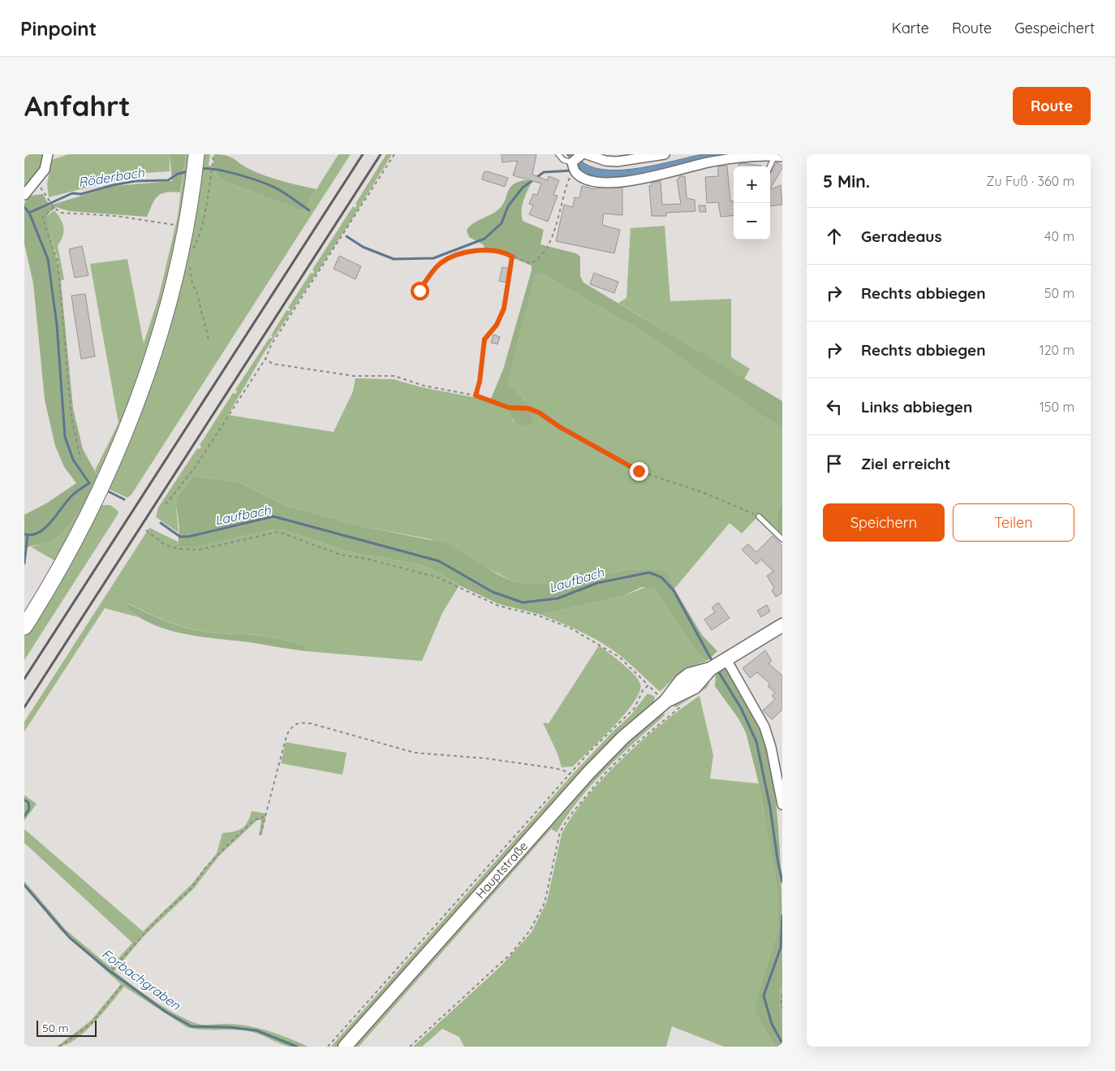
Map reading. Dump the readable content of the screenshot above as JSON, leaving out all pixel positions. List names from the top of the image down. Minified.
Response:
{"streets":{"street":["Hauptstraße"]},"water":["Röderbach","Laufbach","Forbachgraben"],"scale_bar":"50 m","page":{"header":"Pinpoint","nav":["Karte","Route","Gespeichert"],"buttons":["Route",["Speichern","Teilen"]],"title":"Anfahrt","heading":["5 Min.","Zu Fuß · 360 m"],"map_buttons":["+","−"],"list":[["Geradeaus","40 m"],["Rechts abbiegen","50 m"],["Rechts abbiegen","120 m"],["Links abbiegen","150 m"],"Ziel erreicht"],"scale":"50 m"}}
